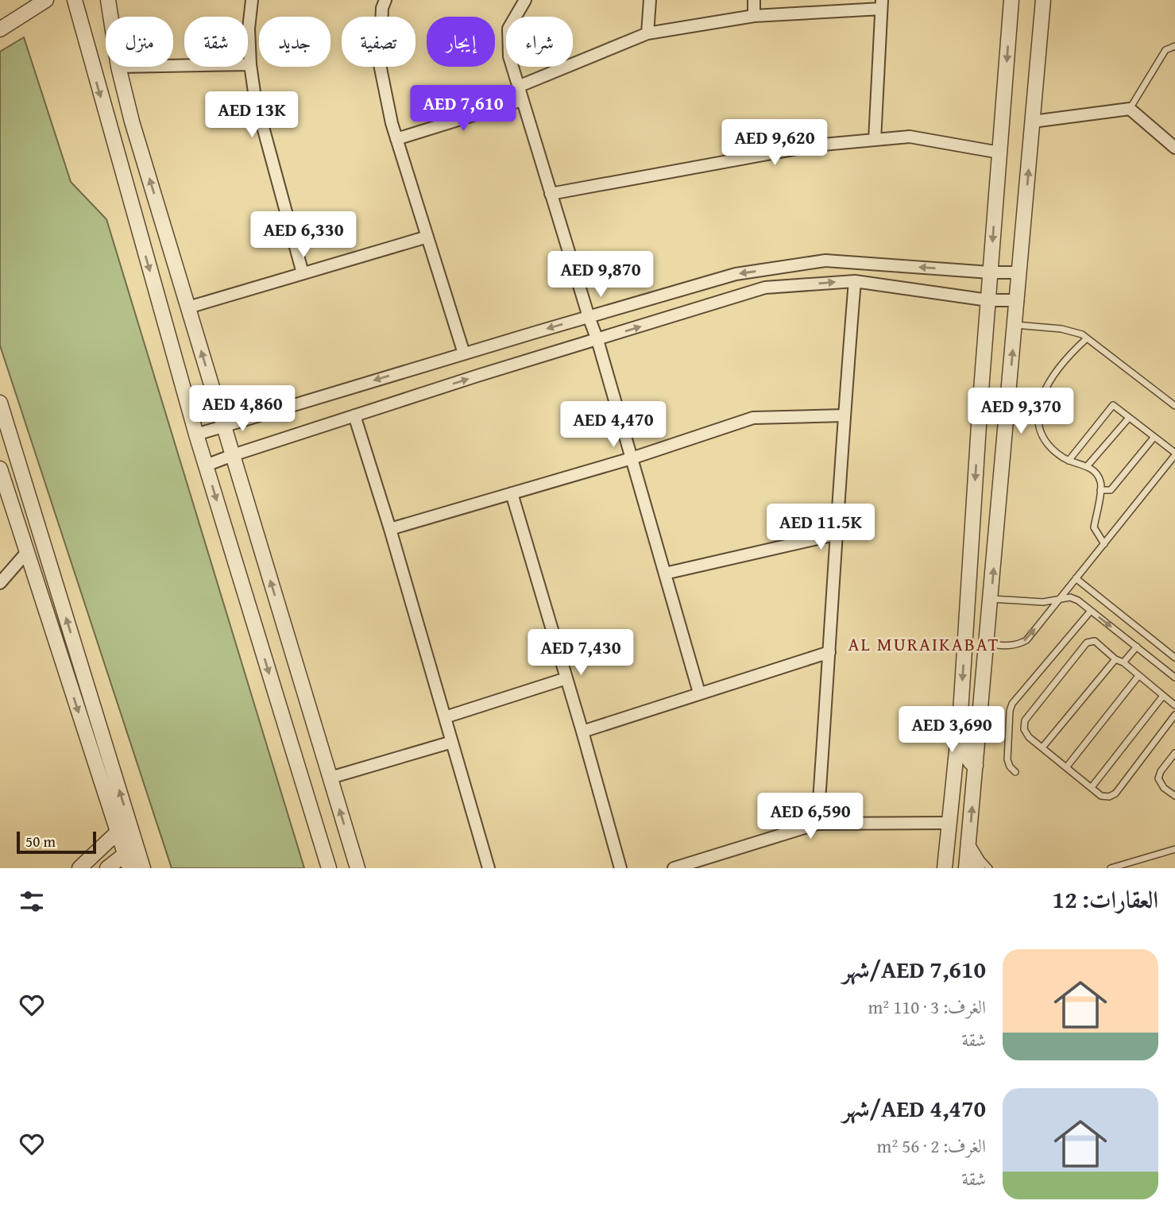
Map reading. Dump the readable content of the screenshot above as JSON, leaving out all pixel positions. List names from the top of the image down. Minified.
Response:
{"districts":["AL MURAIKABAT"],"scale_bar":"50 m","page":{"chip":["شراء","إيجار","تصفية","جديد","شقة","منزل"],"price":["AED 7,610","AED 13K","AED 9,620","AED 6,330","AED 9,870","AED 4,860","AED 9,370","AED 4,470","AED 11.5K","AED 7,430","AED 3,690","AED 6,590"],"scale":"50 m","heading":"العقارات: 12","list":[{"name":"AED 7,610/شهر","note":"الغرف: 3 · 110 m² · شقة"},{"name":"AED 4,470/شهر","note":"الغرف: 2 · 56 m² · شقة"}]}}
